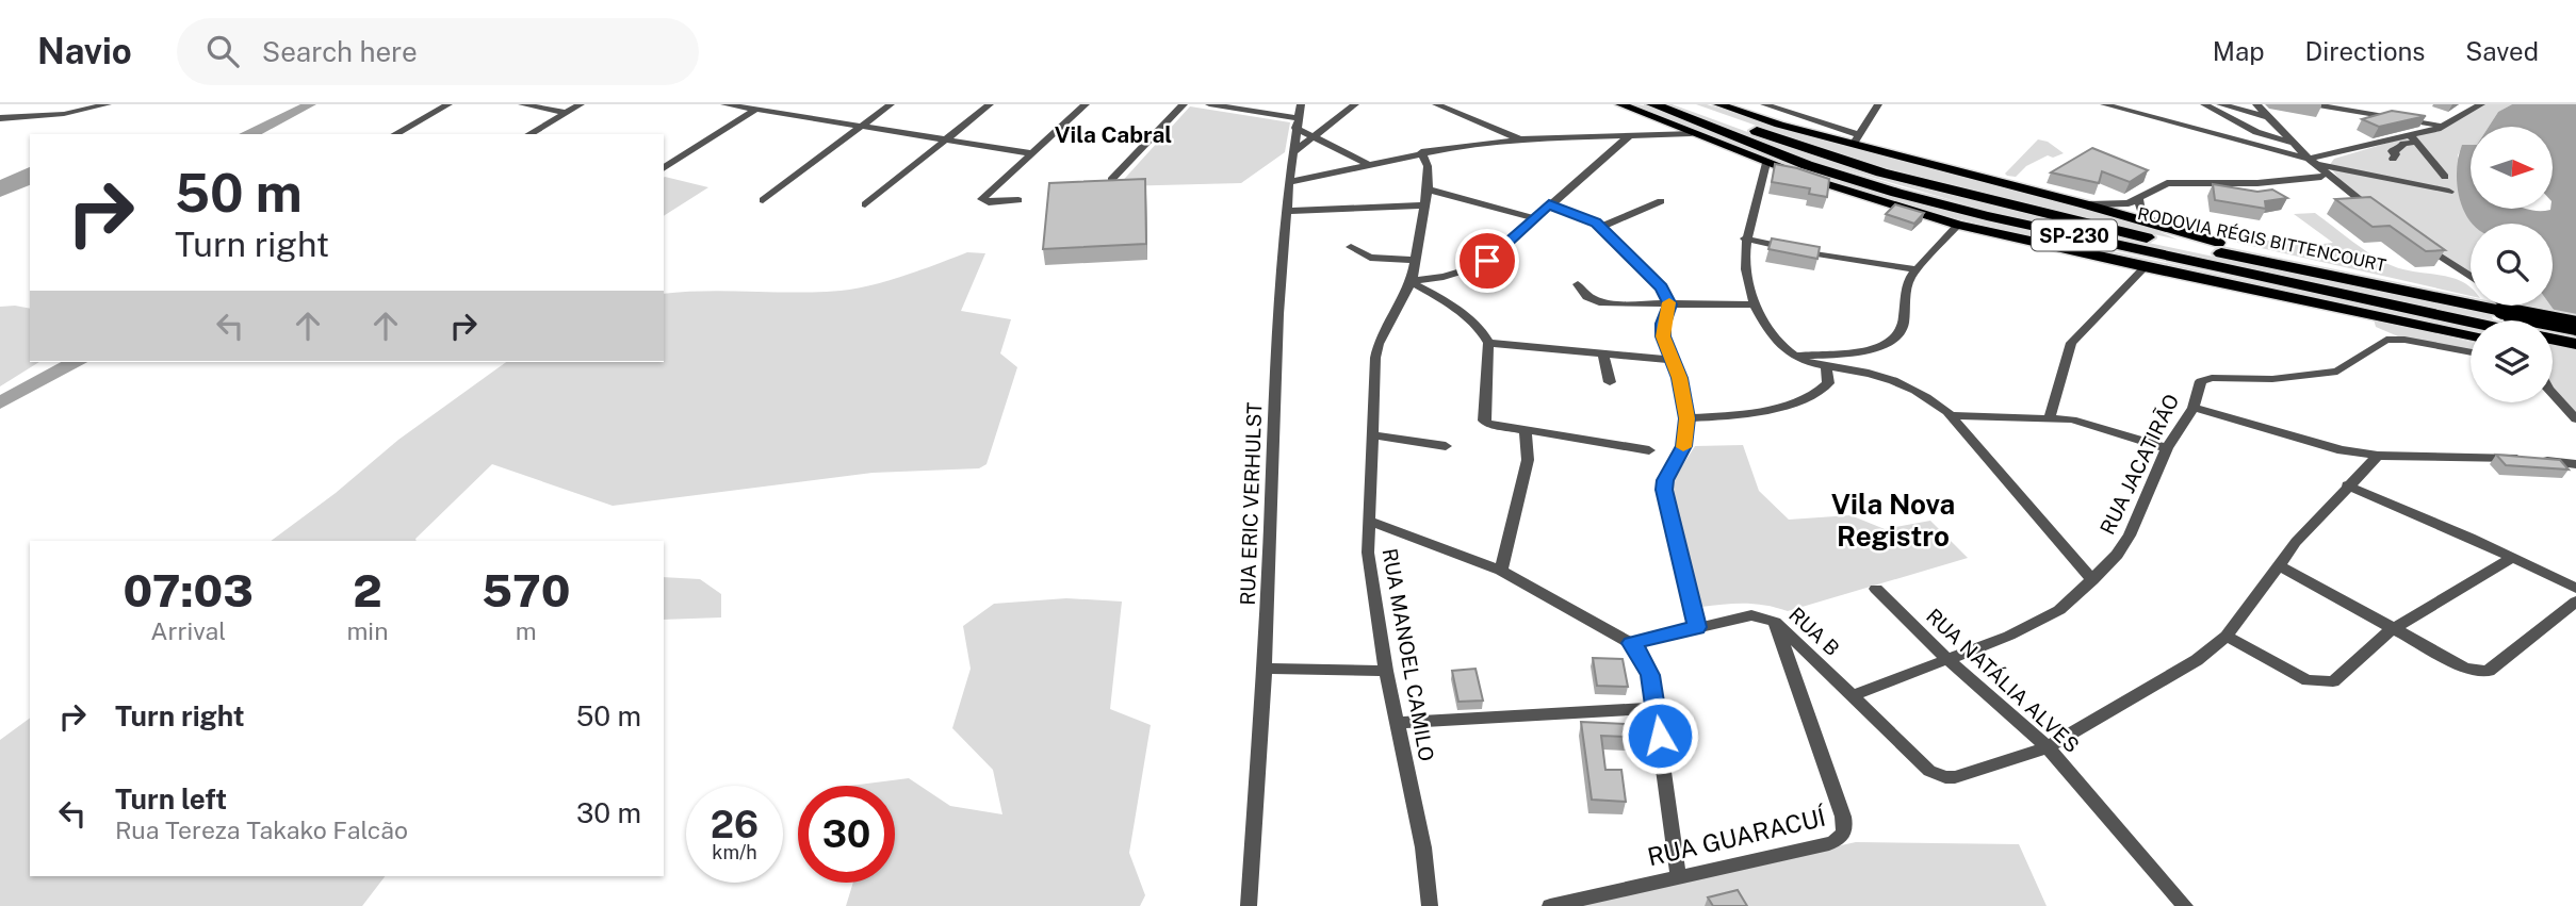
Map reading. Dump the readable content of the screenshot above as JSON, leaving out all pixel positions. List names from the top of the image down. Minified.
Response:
{"streets":{"highway":["SP-230","RODOVIA RÉGIS BITTENCOURT"],"street":["RUA JACATIRÃO","RUA ERIC VERHULST","RUA B","RUA MANOEL CAMILO","RUA NATÁLIA ALVES","RUA GUARACUÍ"]},"crossings":[["RUA JACATIRÃO","RUA B"],["RUA JACATIRÃO","RUA NATÁLIA ALVES"],["RUA B","RUA NATÁLIA ALVES"],["RUA B","RUA GUARACUÍ"]],"districts":["Vila Cabral","Vila Nova Registro"],"north":"right","page":{"header":"Navio","search":"Search here","nav":["Map","Directions","Saved"],"turn":["50 m","Turn right"],"eta":["07:03","Arrival","2","min","570","m"],"list":[{"name":"Turn right","value":"50 m"},{"name":"Turn left","note":"Rua Tereza Takako Falcão","value":"30 m"}],"speed":"26 km/h","limit":"30"}}
